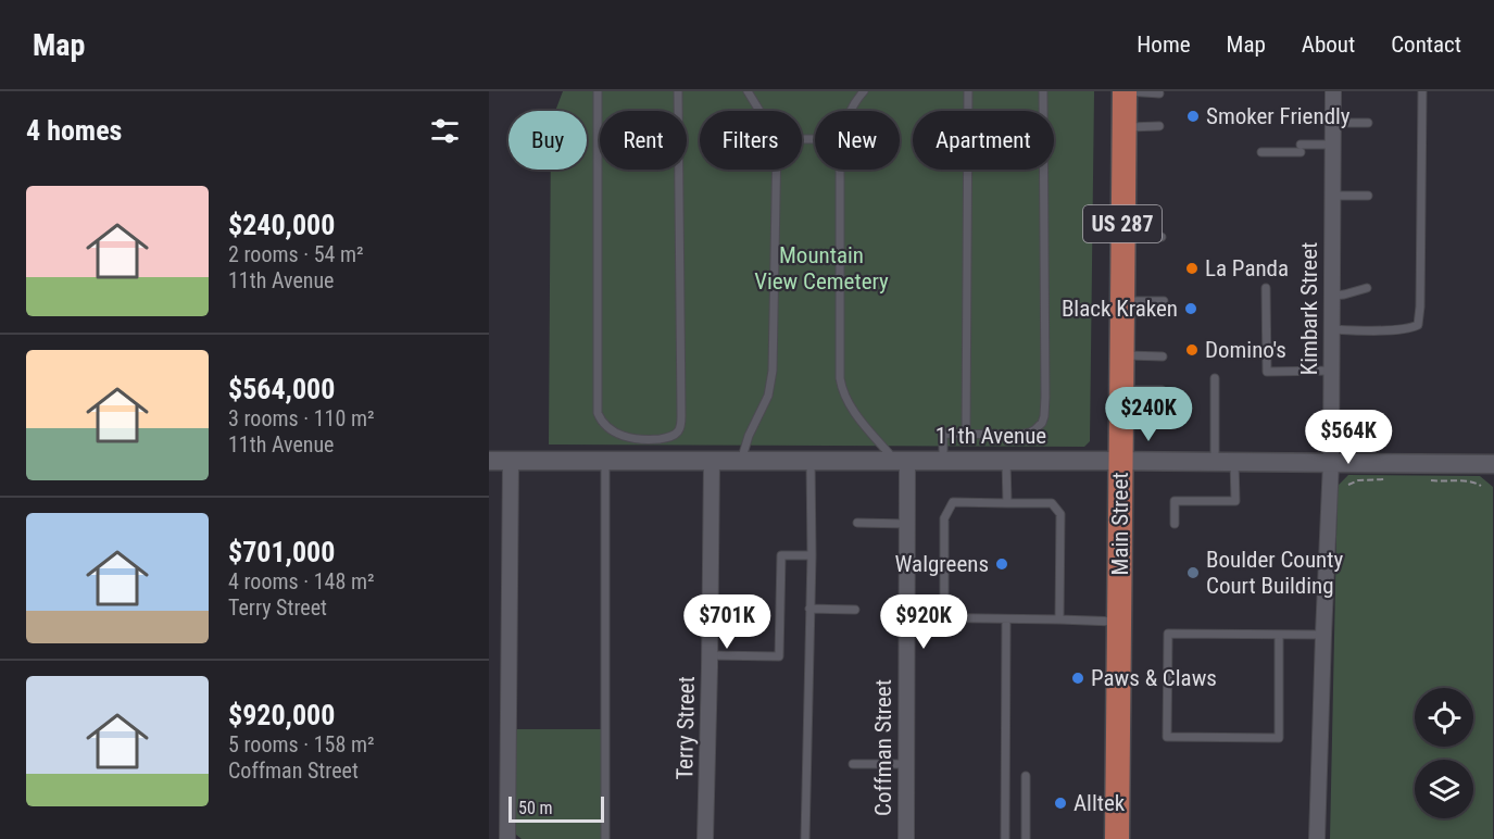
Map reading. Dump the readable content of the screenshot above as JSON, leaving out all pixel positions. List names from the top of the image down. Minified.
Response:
{"streets":{"highway":["US 287","Main Street"],"street":["Kimbark Street","11th Avenue","Terry Street","Coffman Street"]},"crossings":[["Kimbark Street","11th Avenue"],["11th Avenue","Main Street"],["11th Avenue","Terry Street"],["11th Avenue","Coffman Street"]],"parks":["Mountain View Cemetery"],"places":["Smoker Friendly","La Panda","Black Kraken","Domino's","Walgreens","Boulder County Court Building","Paws & Claws","Alltek"],"scale_bar":"50 m","page":{"header":"Map","nav":["Home","Map","About","Contact"],"heading":"4 homes","chip":["Buy","Rent","Filters","New","Apartment"],"list":[{"name":"$240,000","note":"2 rooms · 54 m² · 11th Avenue"},{"name":"$564,000","note":"3 rooms · 110 m² · 11th Avenue"},{"name":"$701,000","note":"4 rooms · 148 m² · Terry Street"},{"name":"$920,000","note":"5 rooms · 158 m² · Coffman Street"}],"price":["$240K","$564K","$701K","$920K"],"scale":"50 m"}}
